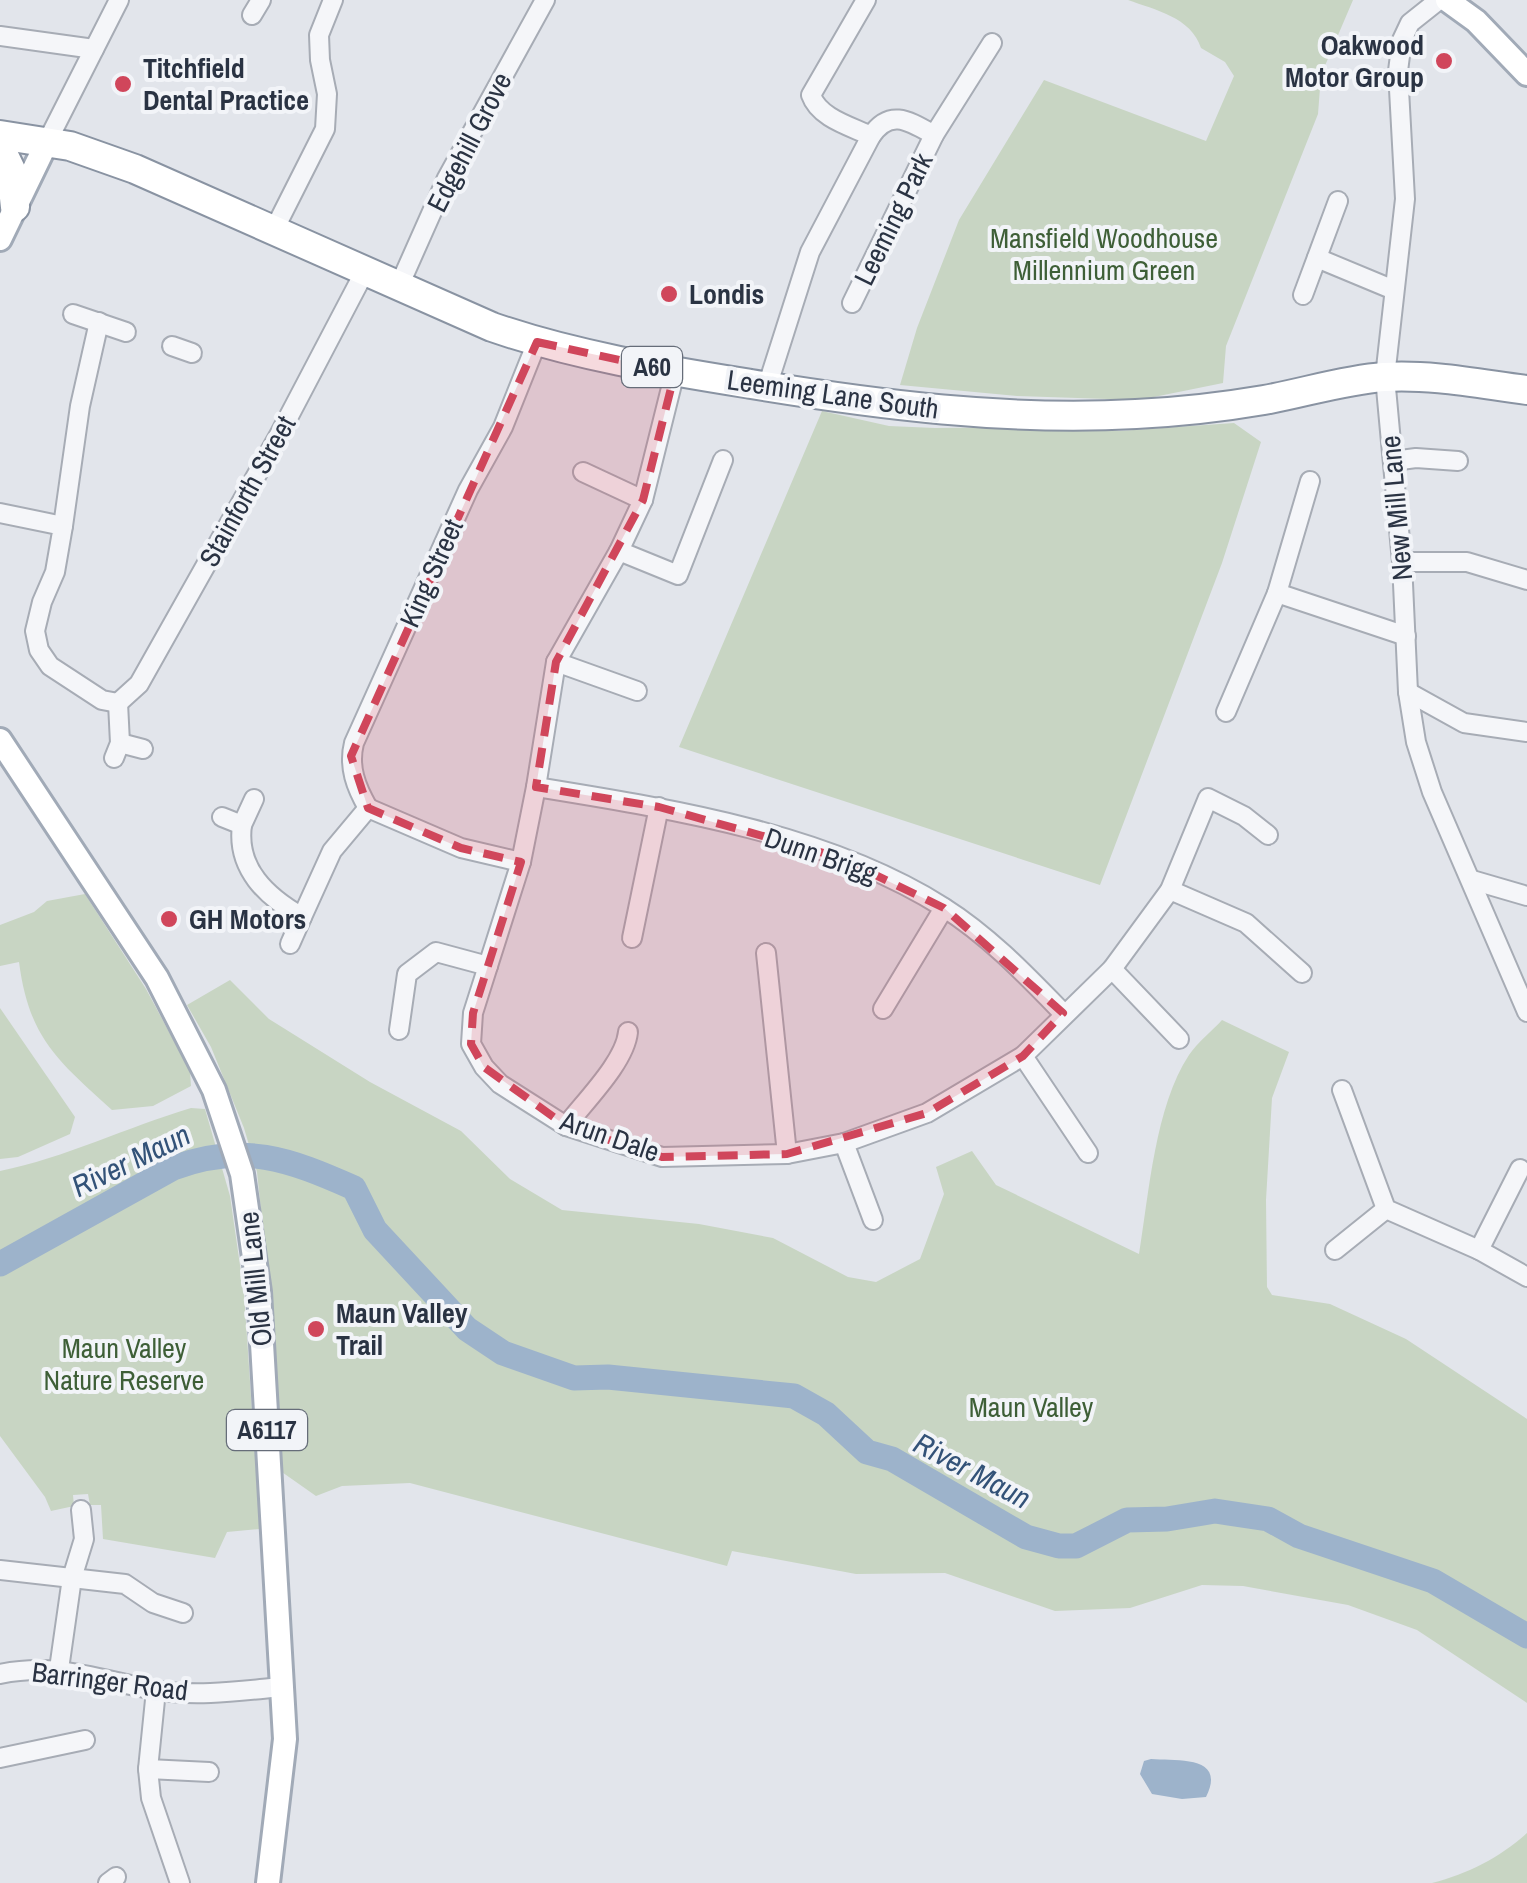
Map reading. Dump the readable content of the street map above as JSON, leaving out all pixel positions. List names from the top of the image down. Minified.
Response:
{"streets":{"highway":["A60","Leeming Lane South"],"main road":["Old Mill Lane","A6117"],"street":["Edgehill Grove","Leeming Park","Stainforth Street","New Mill Lane","King Street","Dunn Brigg","Arun Dale","Barringer Road"]},"crossings":[["Edgehill Grove","Leeming Lane South"],["Leeming Lane South","Stainforth Street"],["Leeming Lane South","New Mill Lane"],["Leeming Lane South","King Street"],["Leeming Lane South","Arun Dale"],["Dunn Brigg","Arun Dale"],["Old Mill Lane","Barringer Road"]],"water":["River Maun"],"parks":["Mansfield Woodhouse Millennium Green","Maun Valley Nature Reserve","Maun Valley"],"places":["Oakwood Motor Group","Titchfield Dental Practice","Londis","GH Motors","Maun Valley Trail"]}
